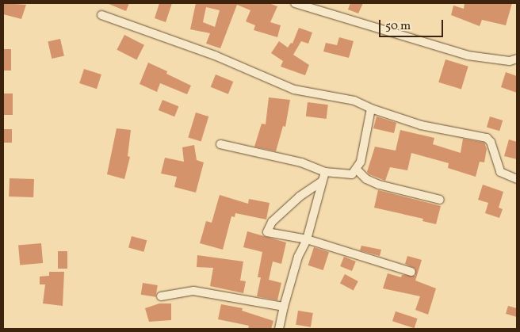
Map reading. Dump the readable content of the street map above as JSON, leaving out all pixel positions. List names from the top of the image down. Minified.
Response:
{"scale_bar":"50 m"}
